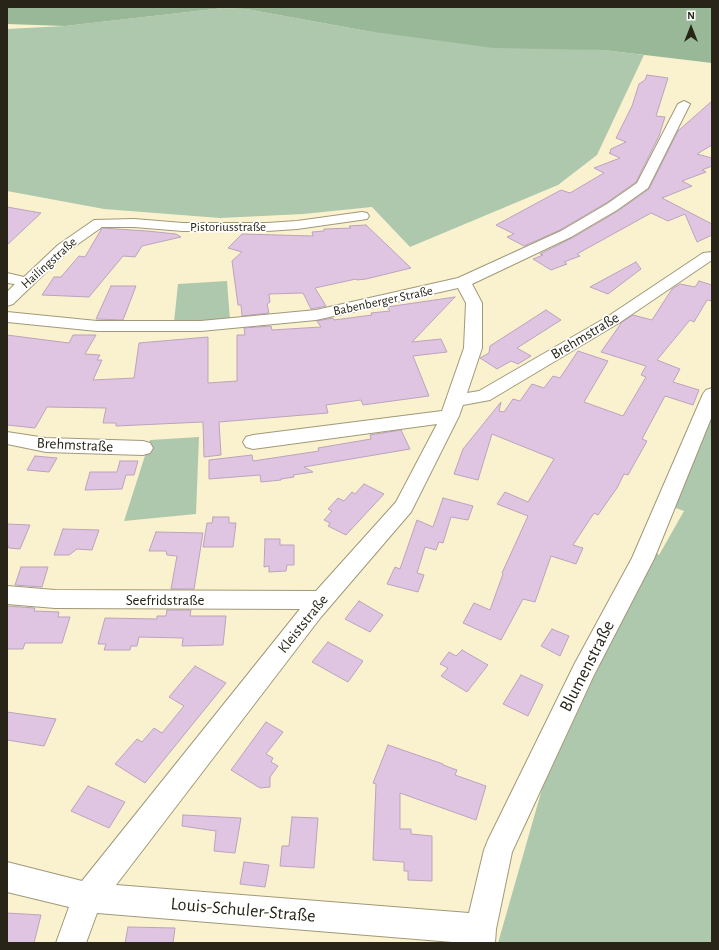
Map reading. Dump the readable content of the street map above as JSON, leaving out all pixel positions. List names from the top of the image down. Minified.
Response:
{"streets":{"street":["Pistoriusstraße","Hailingstraße","Babenberger Straße","Brehmstraße","Seefridstraße","Kleiststraße","Blumenstraße","Louis-Schuler-Straße"]},"crossings":[["Pistoriusstraße","Hailingstraße"],["Babenberger Straße","Kleiststraße"],["Brehmstraße","Kleiststraße"],["Seefridstraße","Kleiststraße"],["Kleiststraße","Louis-Schuler-Straße"],["Blumenstraße","Louis-Schuler-Straße"]],"north":"top"}
